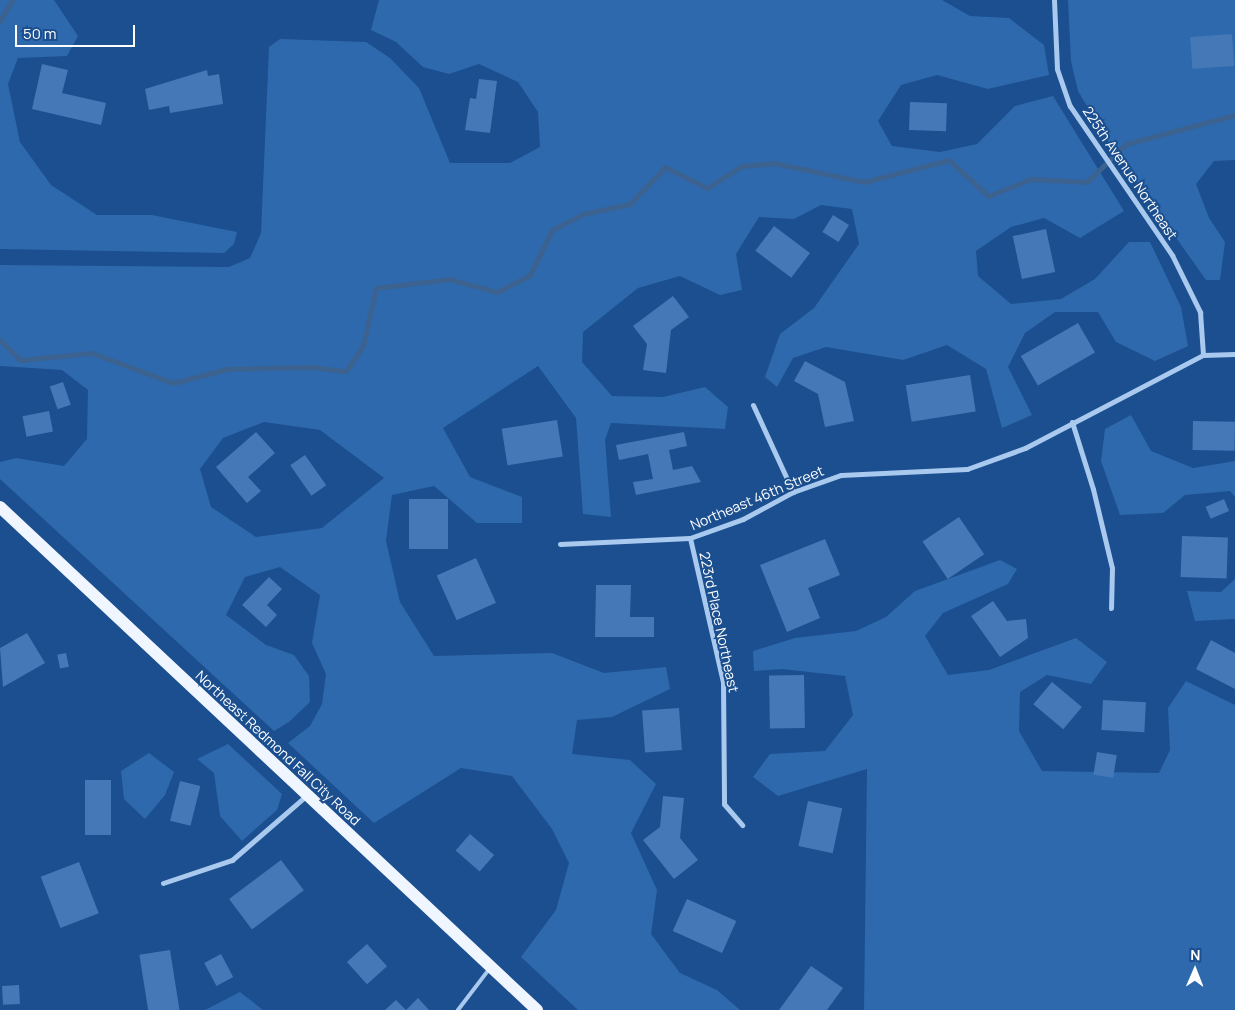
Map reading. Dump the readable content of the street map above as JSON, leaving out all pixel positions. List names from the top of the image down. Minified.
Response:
{"streets":{"main road":["Northeast Redmond Fall City Road"],"street":["225th Avenue Northeast","Northeast 46th Street","223rd Place Northeast"]},"crossings":[["225th Avenue Northeast","Northeast 46th Street"],["Northeast 46th Street","223rd Place Northeast"]],"scale_bar":"50 m","north":"top"}
